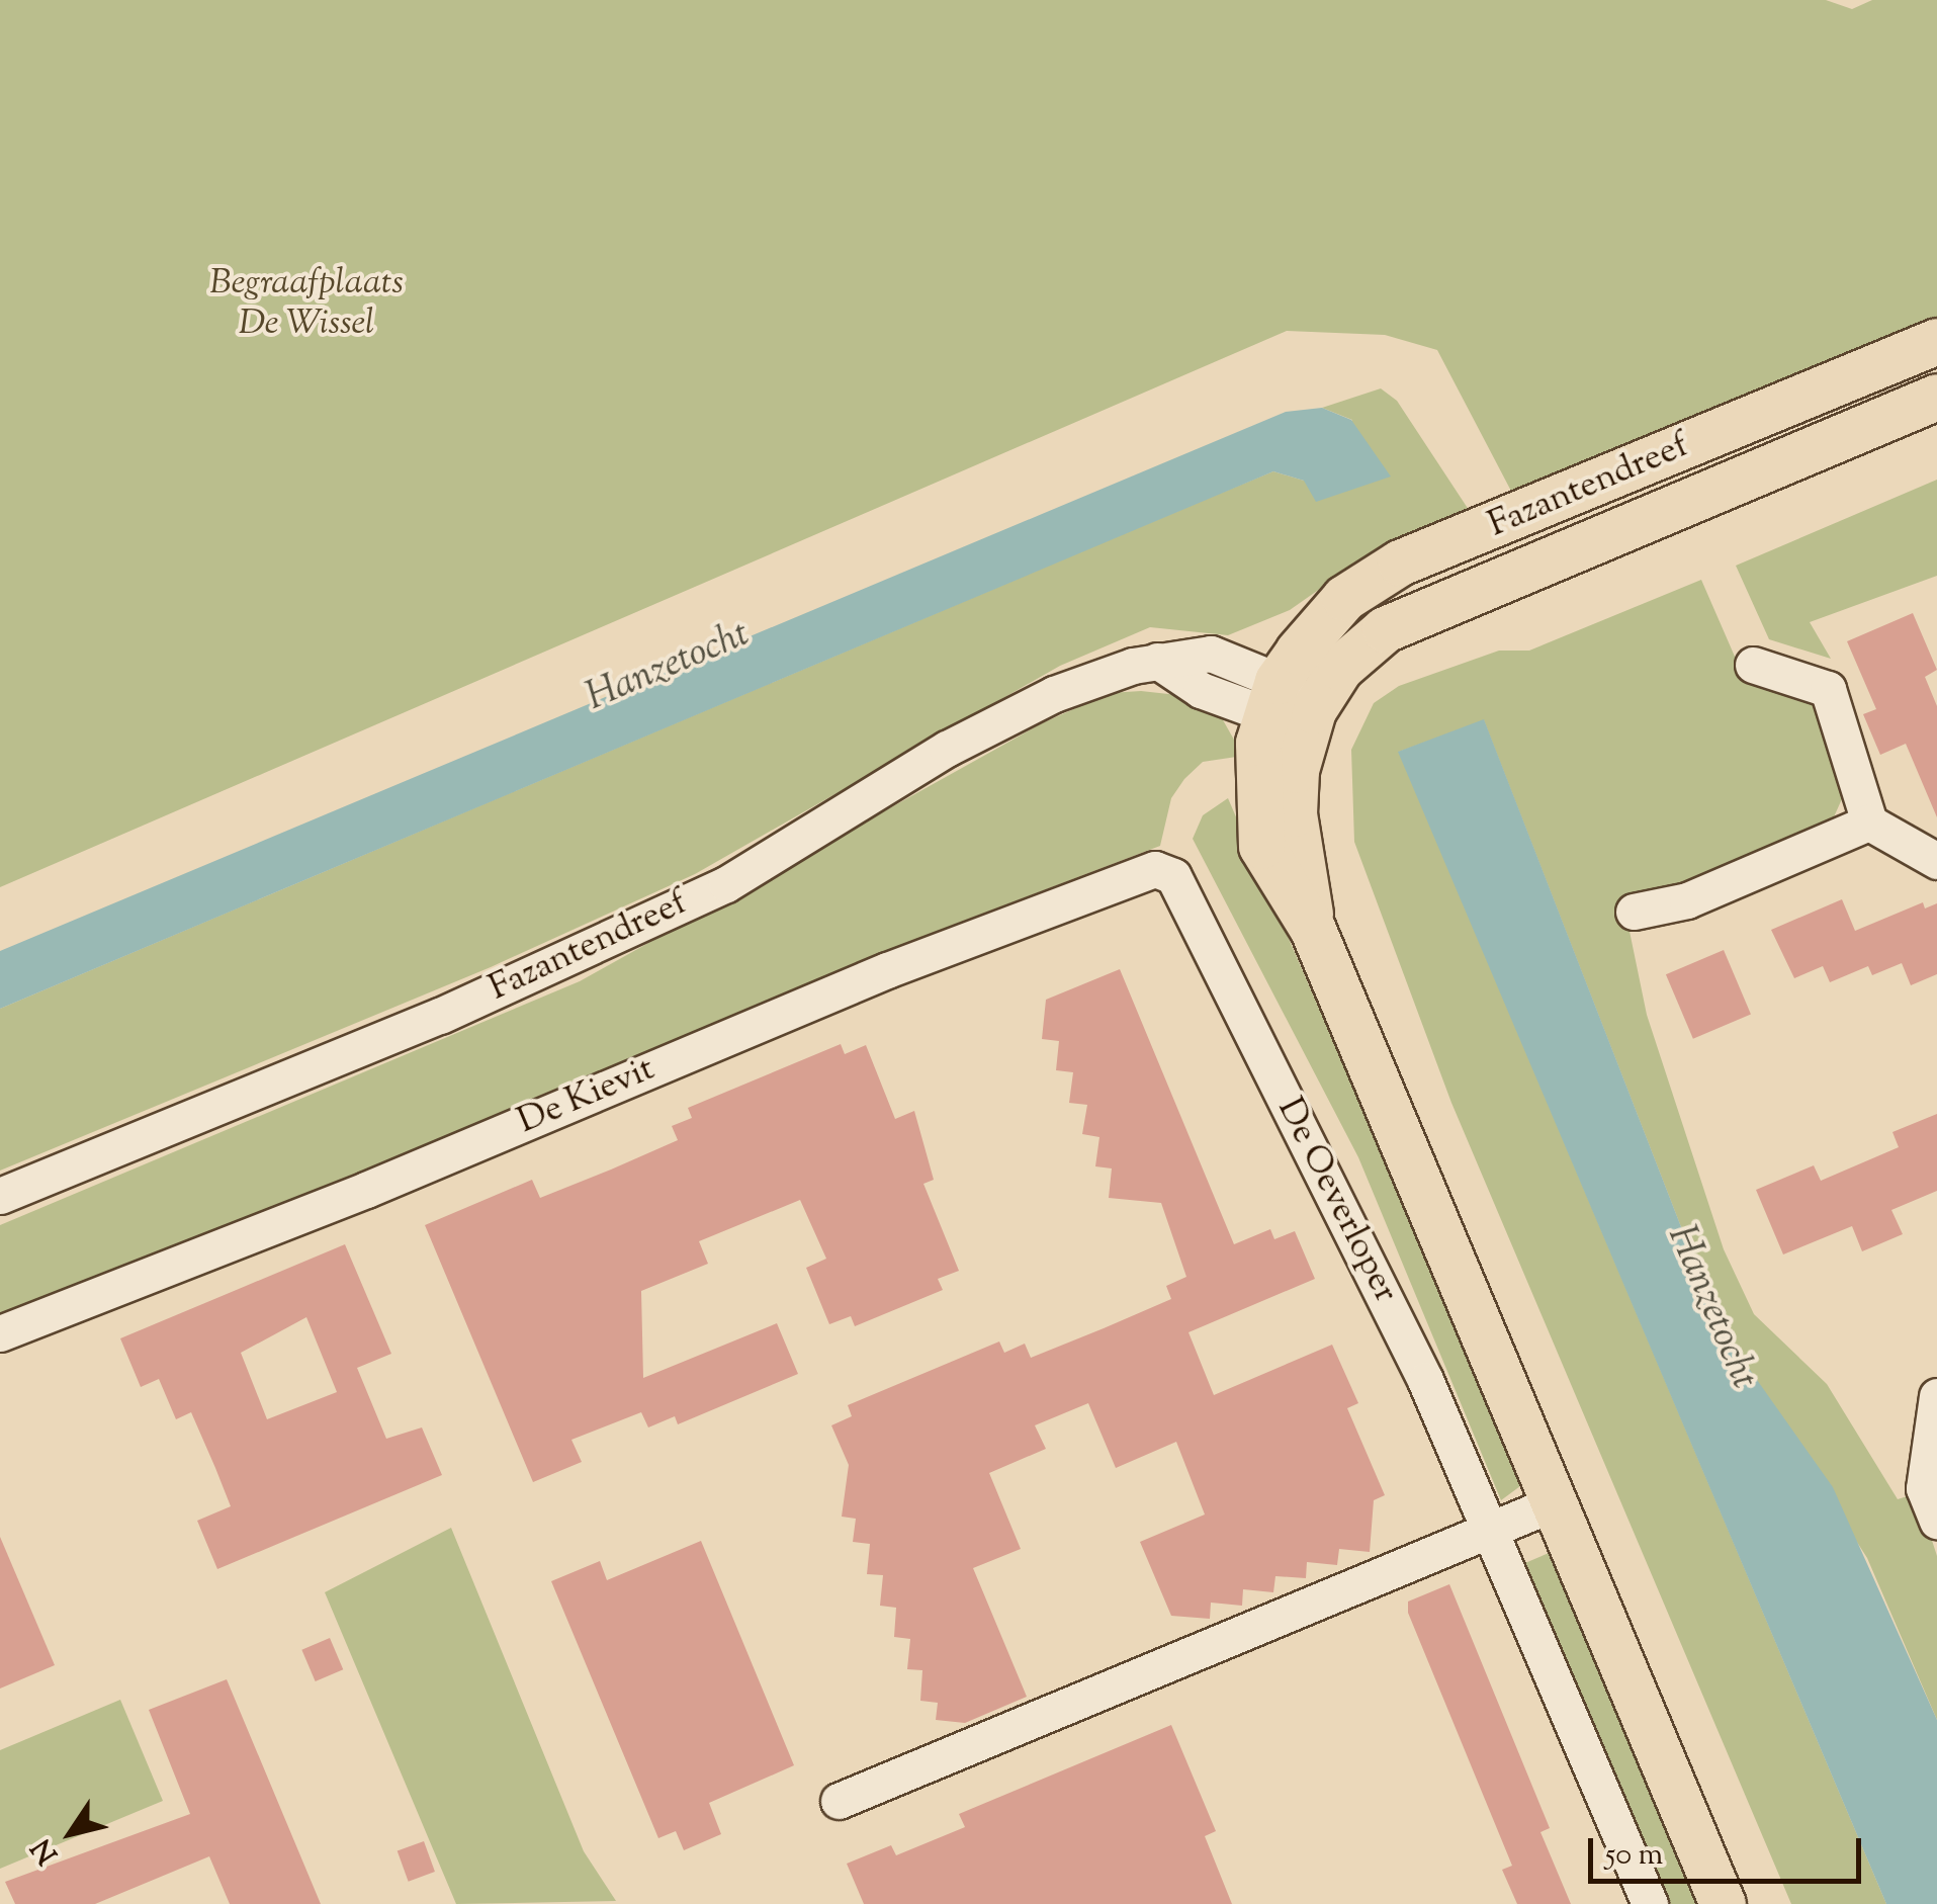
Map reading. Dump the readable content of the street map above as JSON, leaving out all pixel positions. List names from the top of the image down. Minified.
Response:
{"streets":{"main road":["Fazantendreef"],"street":["De Kievit","De Oeverloper"]},"crossings":[["De Kievit","De Oeverloper"]],"water":["Hanzetocht"],"parks":["Begraafplaats De Wissel"],"scale_bar":"50 m","north":"bottom left"}
